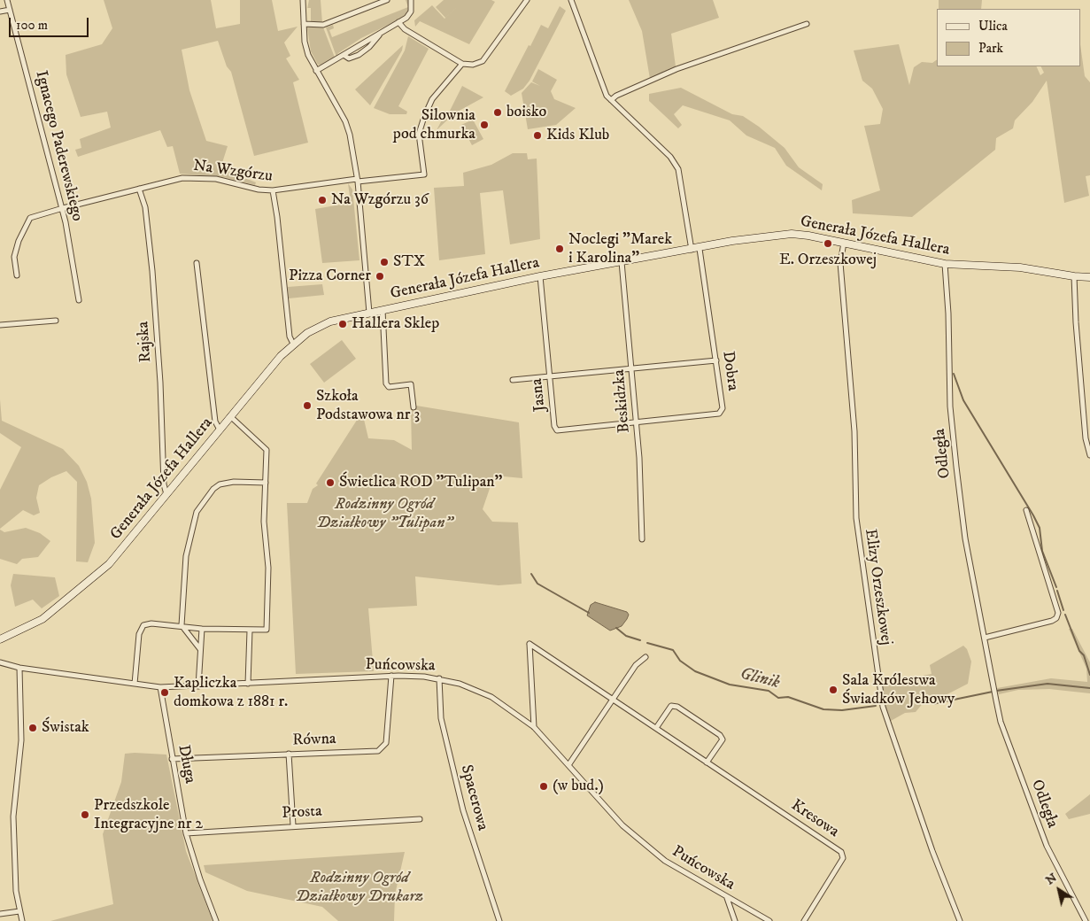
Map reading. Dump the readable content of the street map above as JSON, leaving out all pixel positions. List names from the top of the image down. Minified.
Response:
{"streets":{"street":["Ignacego Paderewskiego","Na Wzgórzu","Generała Józefa Hallera","Rajska","Dobra","Jasna","Beskidzka","Odległa","Elizy Orzeszkowej","Puńcowska","Równa","Długa","Spacerowa","Prosta","Kresowa"]},"crossings":[["Ignacego Paderewskiego","Na Wzgórzu"],["Na Wzgórzu","Rajska"],["Generała Józefa Hallera","Rajska"],["Generała Józefa Hallera","Dobra"],["Generała Józefa Hallera","Jasna"],["Generała Józefa Hallera","Beskidzka"],["Generała Józefa Hallera","Odległa"],["Generała Józefa Hallera","Elizy Orzeszkowej"],["Dobra","Jasna"],["Dobra","Beskidzka"],["Jasna","Beskidzka"],["Puńcowska","Równa"],["Puńcowska","Długa"],["Puńcowska","Spacerowa"],["Puńcowska","Kresowa"],["Równa","Długa"],["Długa","Prosta"]],"water":["Glinik"],"parks":["Rodzinny Ogród Działkowy \"Tulipan\"","Rodzinny Ogród Działkowy Drukarz"],"places":["boisko","Silownia pod chmurka","Kids Klub","Na Wzgórzu 36","E. Orzeszkowej","Noclegi \"Marek i Karolina\"","STX","Pizza Corner","Hallera Sklep","Szkoła Podstawowa nr 3","Świetlica ROD \"Tulipan\"","Sala Królestwa Świadków Jehowy","Kapliczka domkowa z 1881 r.","Świstak","(w bud.)","Przedszkole Integracyjne nr 2"],"legend":["Ulica","Park"],"scale_bar":"100 m","north":"top left"}
